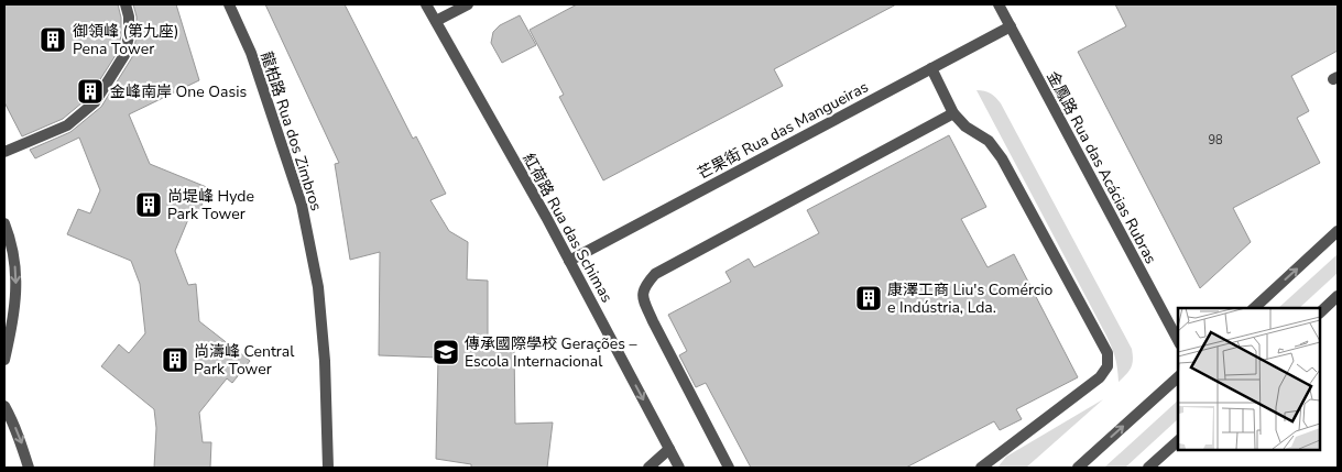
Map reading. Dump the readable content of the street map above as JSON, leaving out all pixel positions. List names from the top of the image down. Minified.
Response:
{"streets":{"street":["芒果街 Rua das Mangueiras","龍柏路 Rua dos Zimbros","金鳳路 Rua das Acácias Rubras","紅荷路 Rua das Schimas"]},"crossings":[["芒果街 Rua das Mangueiras","金鳳路 Rua das Acácias Rubras"],["芒果街 Rua das Mangueiras","紅荷路 Rua das Schimas"]],"one_way":["紅荷路 Rua das Schimas"],"places":{"building":["御領峰 (第九座) Pena Tower","金峰南岸 One Oasis","尚堤峰 Hyde Park Tower","康澤工商 Liu's Comércio e Indústria, Lda.","尚濤峰 Central Park Tower"],"school or university":["傳承國際學校 Gerações – Escola Internacional"]},"house_numbers":["98"]}
